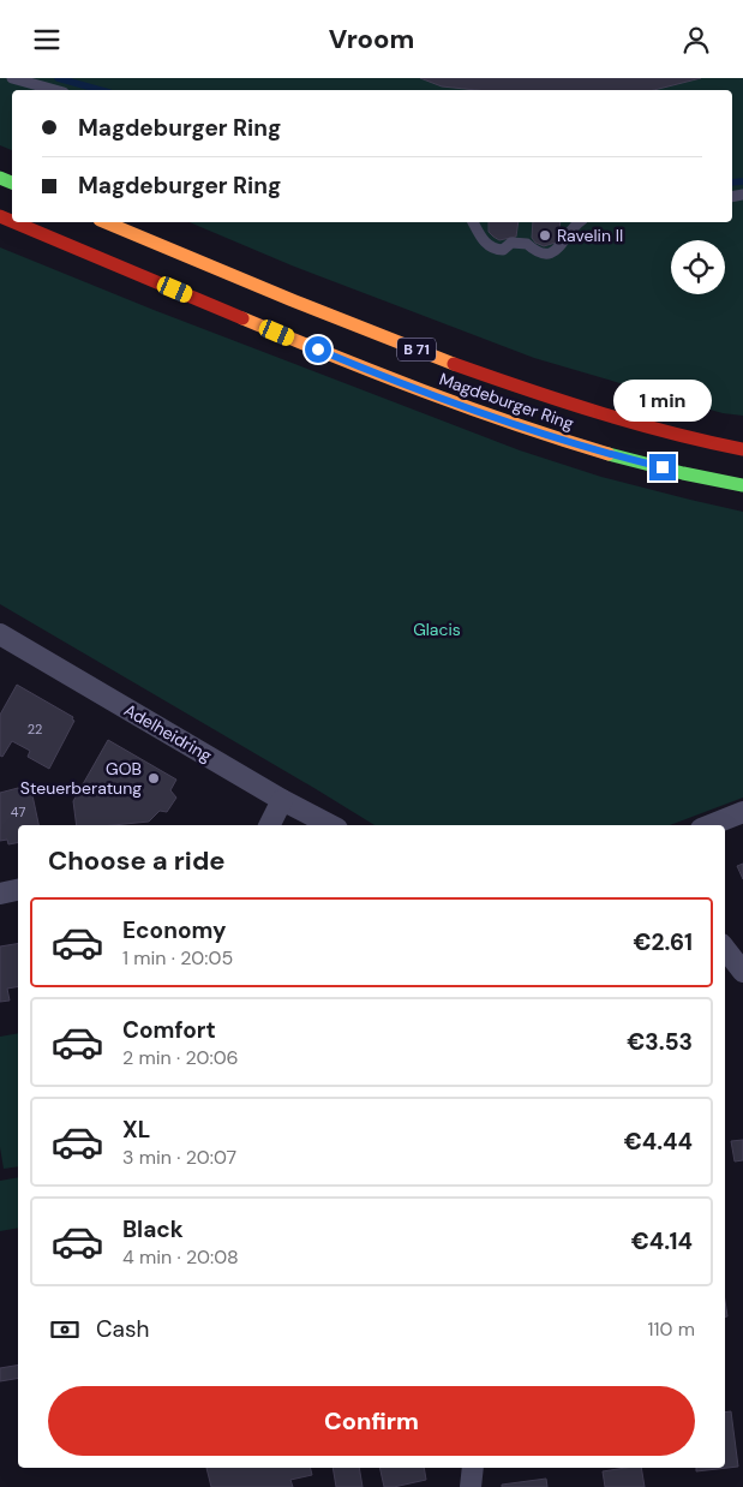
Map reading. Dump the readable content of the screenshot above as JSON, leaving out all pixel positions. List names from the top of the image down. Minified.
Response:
{"streets":{"highway":["B 71","Magdeburger Ring"],"street":["Adelheidring"]},"parks":["Glacis"],"places":["Ravelin II","GOB Steuerberatung"],"house_numbers":["22","47"],"page":{"header":"Vroom","banner":["Magdeburger Ring","Magdeburger Ring"],"bubble":"1 min","heading":"Choose a ride","list":[{"name":"Economy","note":"1 min · 20:05","value":"€2.61"},{"name":"Comfort","note":"2 min · 20:06","value":"€3.53"},{"name":"XL","note":"3 min · 20:07","value":"€4.44"},{"name":"Black","note":"4 min · 20:08","value":"€4.14"}],"pay":["Cash","110 m"],"buttons":"Confirm"}}
